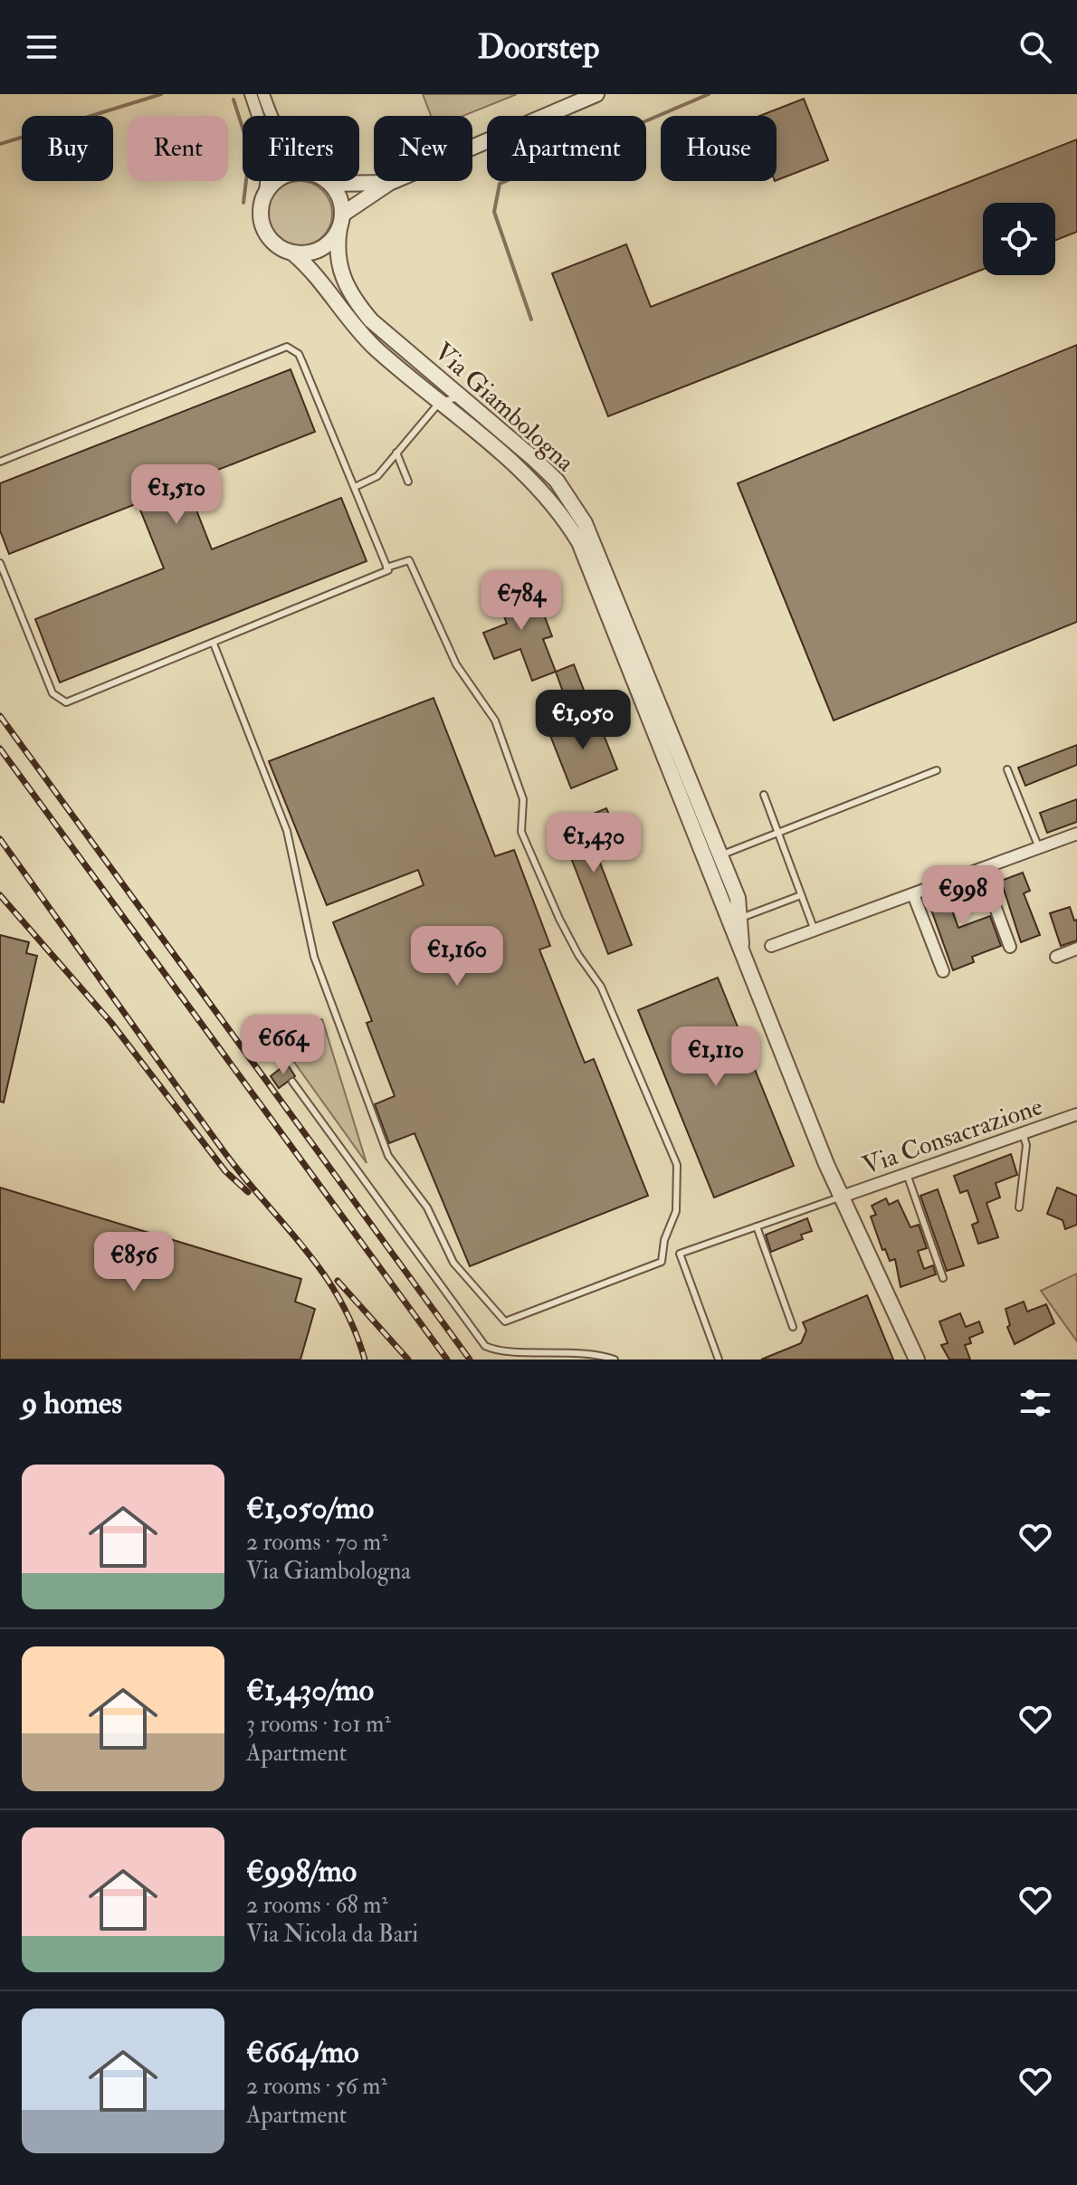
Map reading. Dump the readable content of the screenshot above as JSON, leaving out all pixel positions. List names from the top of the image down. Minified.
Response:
{"streets":{"street":["Via Giambologna","Via Consacrazione"]},"crossings":[["Via Giambologna","Via Consacrazione"]],"page":{"header":"Doorstep","chip":["Buy","Rent","Filters","New","Apartment","House"],"price":["€1,510","€784","€1,050","€1,430","€998","€1,160","€664","€1,110","€856"],"heading":"9 homes","list":[{"name":"€1,050/mo","note":"2 rooms · 70 m² · Via Giambologna"},{"name":"€1,430/mo","note":"3 rooms · 101 m² · Apartment"},{"name":"€998/mo","note":"2 rooms · 68 m² · Via Nicola da Bari"},{"name":"€664/mo","note":"2 rooms · 56 m² · Apartment"}]}}
